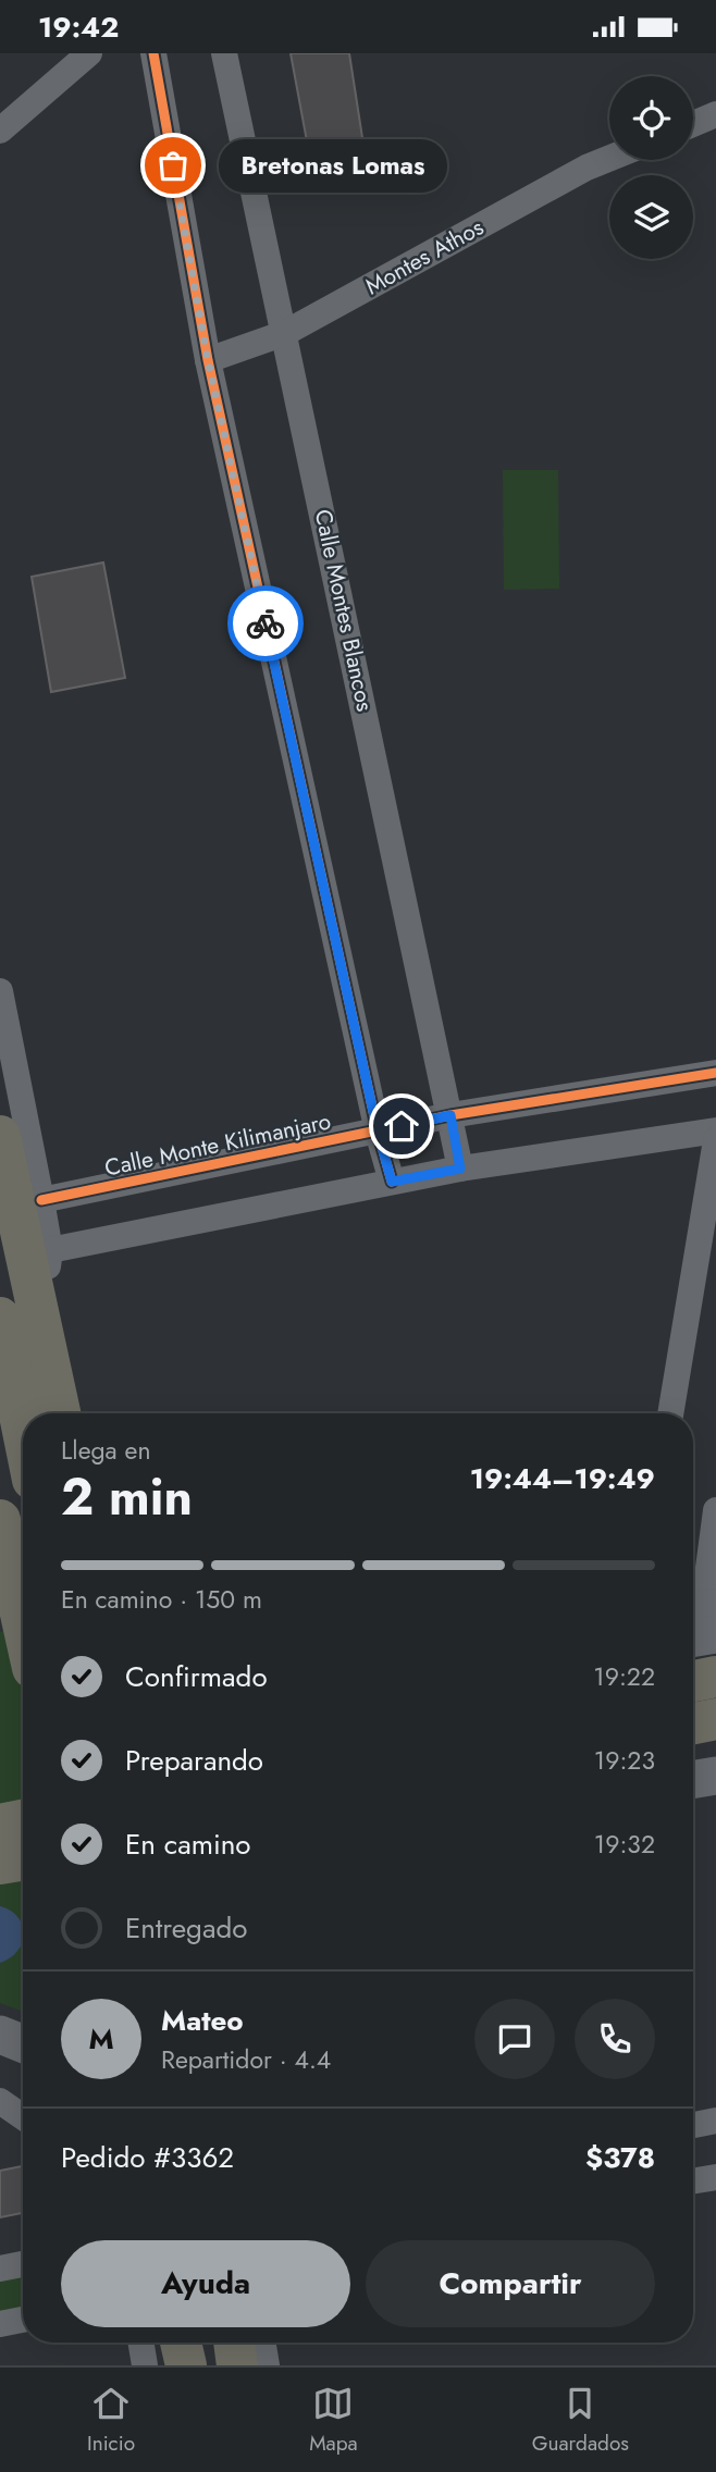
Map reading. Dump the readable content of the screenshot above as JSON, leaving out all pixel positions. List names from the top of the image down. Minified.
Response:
{"streets":{"street":["Montes Athos","Calle Montes Blancos","Calle Monte Kilimanjaro"]},"crossings":[["Montes Athos","Calle Montes Blancos"],["Calle Montes Blancos","Calle Monte Kilimanjaro"]],"places":["Bretonas Lomas"],"page":{"status":"19:42","bubble":"Bretonas Lomas","heading":["2 min","Llega en","19:44–19:49"],"panel":["Mateo","Repartidor · 4.4","Pedido #3362","$378"],"bar":"En camino · 150 m","list":[["Confirmado","19:22"],["Preparando","19:23"],["En camino","19:32"],"Entregado"],"round":"M","buttons":["Ayuda","Compartir"],"tabs":["Inicio","Mapa","Guardados"]}}
